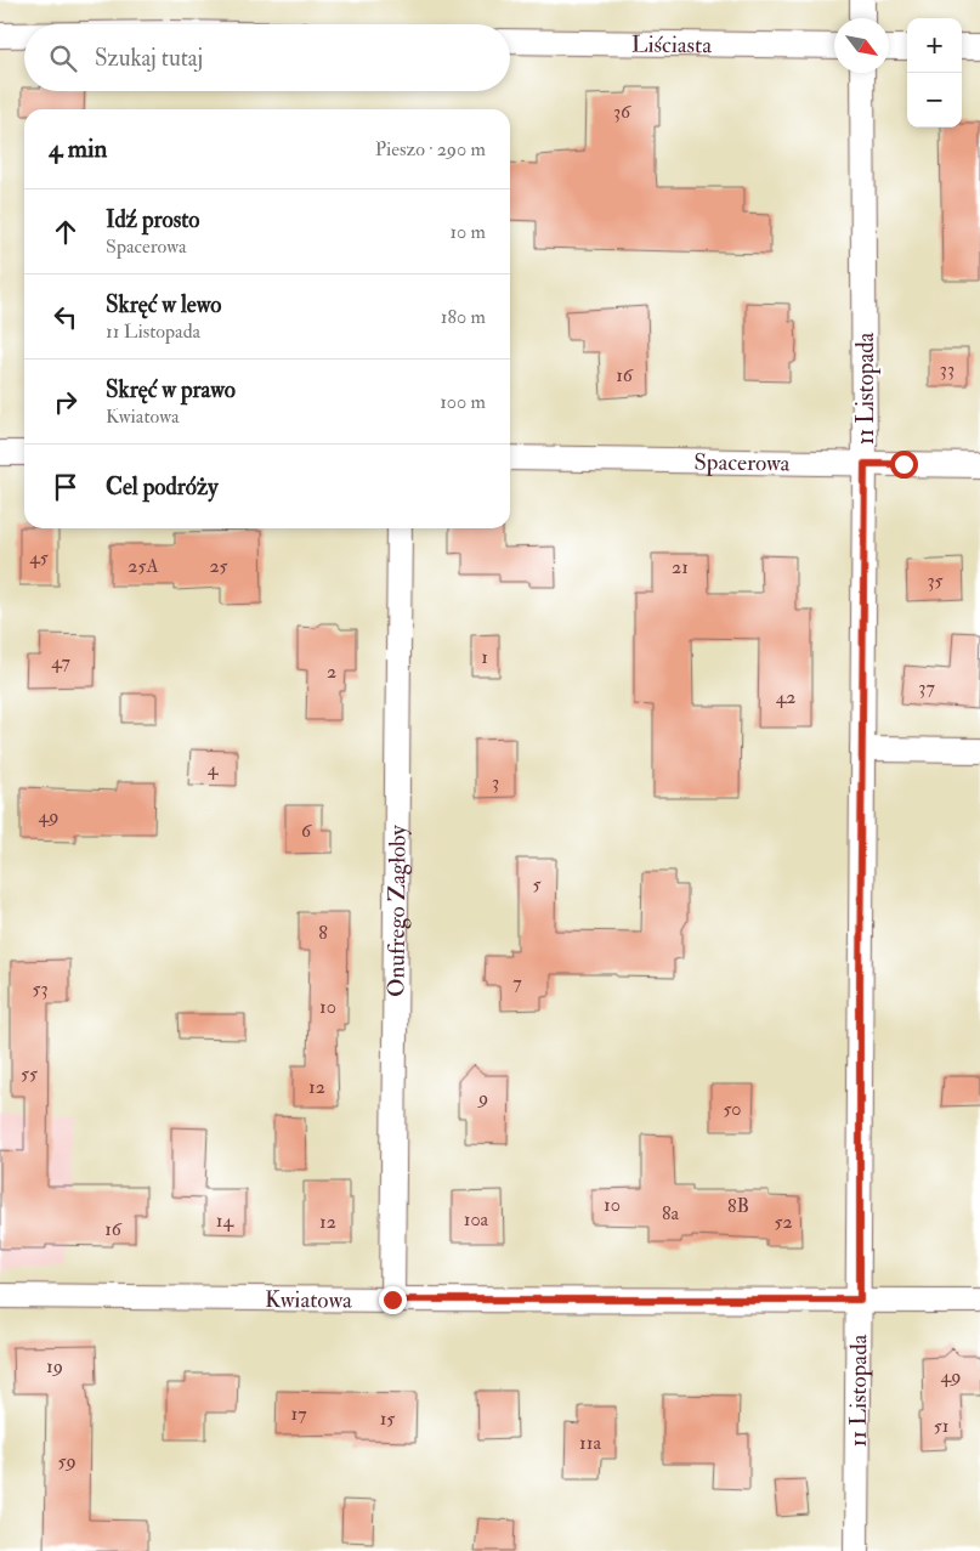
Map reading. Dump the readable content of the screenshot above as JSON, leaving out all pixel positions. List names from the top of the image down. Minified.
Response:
{"streets":{"street":["Liściasta","11 Listopada","Spacerowa","Onufrego Zagłoby","Kwiatowa"]},"crossings":[["11 Listopada","Spacerowa"],["11 Listopada","Kwiatowa"],["Onufrego Zagłoby","Kwiatowa"]],"house_numbers":["36","33","16","45","25A","25","21","35","1","47","2","37","42","4","3","49","6","5","8","7","53","10","55","12","9","50","10","8B","8a","10a","14","12","52","16","19","49","17","15","51","11a","59"],"north":"bottom right","page":{"map_buttons":["+","−"],"search":"Szukaj tutaj","heading":["4 min","Pieszo · 290 m"],"list":[["Idź prosto","Spacerowa","10 m"],["Skręć w lewo","11 Listopada","180 m"],["Skręć w prawo","Kwiatowa","100 m"],"Cel podróży"]}}
